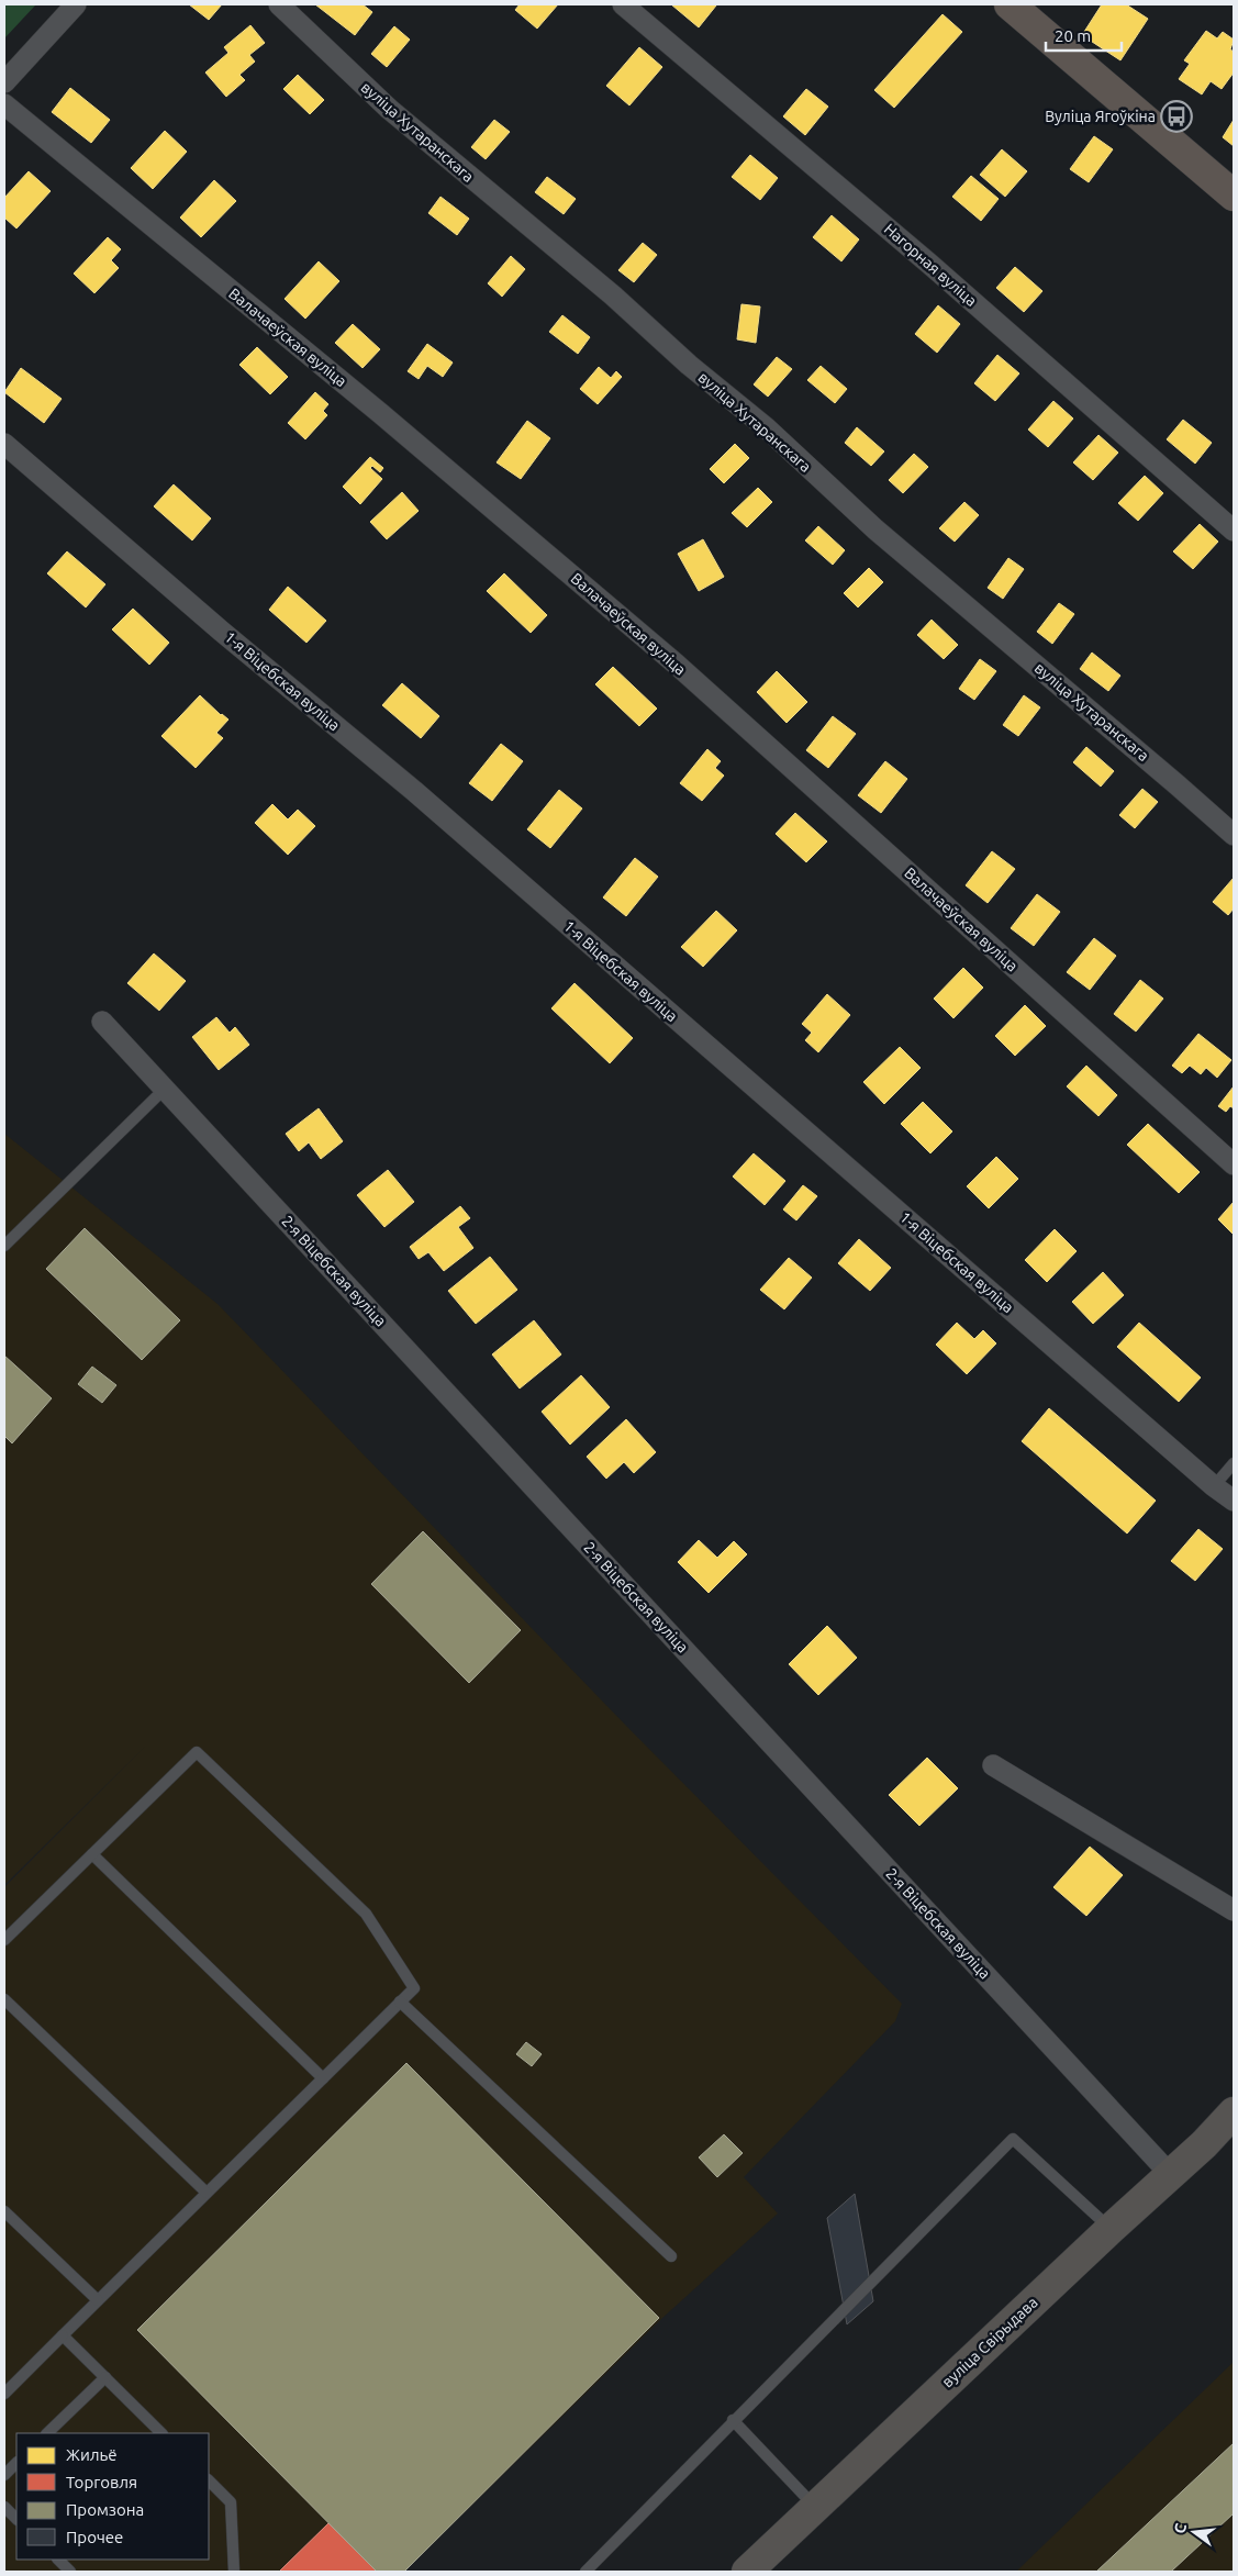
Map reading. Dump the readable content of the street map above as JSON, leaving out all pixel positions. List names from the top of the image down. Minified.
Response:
{"streets":{"main road":["вуліца Свірыдава"],"street":["вуліца Хутаранскага","Нагорная вуліца","Валачаеўская вуліца","1-я Віцебская вуліца","2-я Віцебская вуліца"]},"crossings":[["2-я Віцебская вуліца","вуліца Свірыдава"]],"places":{"bus stop":["Вуліца Ягоўкіна"]},"legend":["Жильё","Торговля","Промзона","Прочее"],"scale_bar":"20 m","north":"left"}
